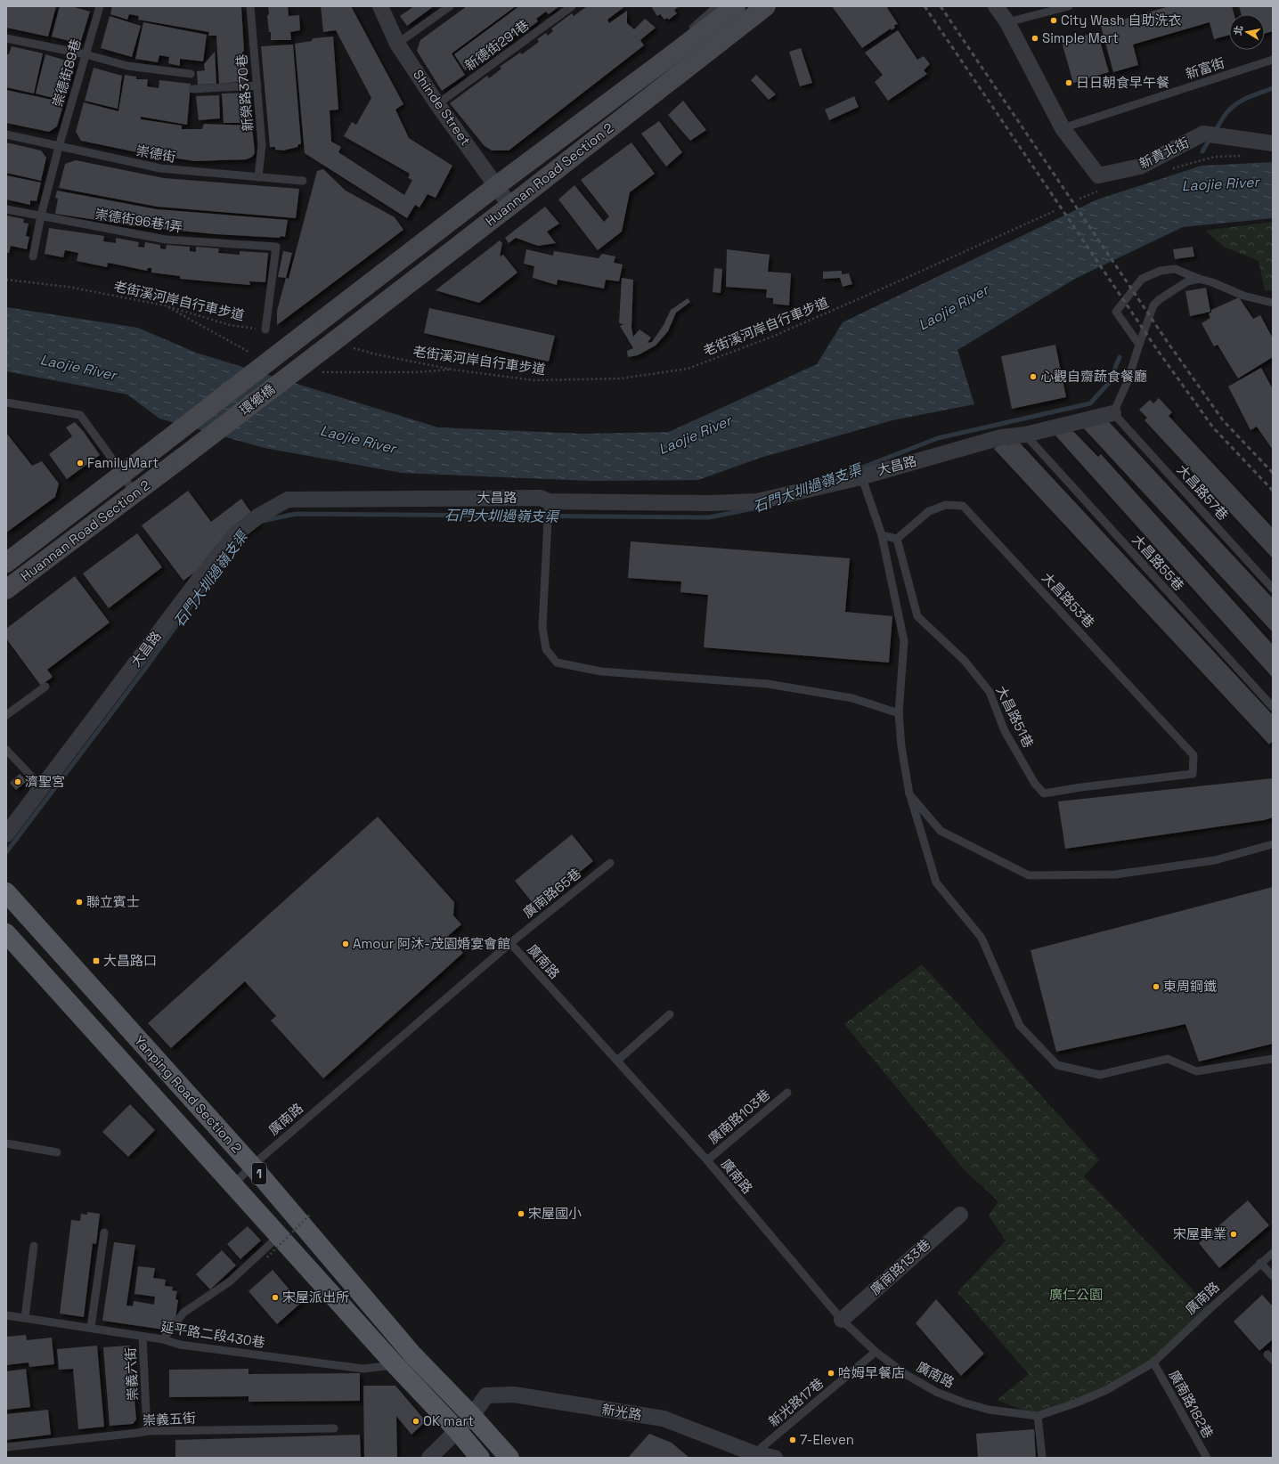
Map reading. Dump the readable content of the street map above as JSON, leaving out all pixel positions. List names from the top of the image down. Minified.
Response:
{"streets":{"main road":["Huannan Road Section 2","環鄉橋","Yanping Road Section 2","1"],"street":["Shinde Street","新貴北街","大昌路","廣南路133巷","新光路"],"lane":["新德街291巷","新富街","崇德街89巷","新榮路370巷","崇德街","崇德街96巷1弄","大昌路57巷","大昌路55巷","大昌路53巷","大昌路51巷","廣南路65巷","廣南路","廣南路103巷","延平路二段430巷","崇義六街","新光路17巷","廣南路182巷","崇義五街"],"path":["老街溪河岸自行車步道"]},"crossings":[["新德街291巷","Shinde Street"],["新富街","新貴北街"],["崇德街89巷","崇德街"],["崇德街89巷","崇德街96巷1弄"],["新榮路370巷","崇德街"],["Shinde Street","Huannan Road Section 2"],["Huannan Road Section 2","老街溪河岸自行車步道"],["Huannan Road Section 2","環鄉橋"],["崇德街96巷1弄","老街溪河岸自行車步道"],["老街溪河岸自行車步道","環鄉橋"],["大昌路","大昌路57巷"],["大昌路","大昌路55巷"],["大昌路53巷","大昌路51巷"],["廣南路65巷","廣南路"],["廣南路","Yanping Road Section 2"],["廣南路","廣南路103巷"],["廣南路","廣南路133巷"],["廣南路","新光路17巷"],["廣南路","廣南路182巷"],["Yanping Road Section 2","延平路二段430巷"],["Yanping Road Section 2","新光路"],["延平路二段430巷","崇義六街"],["崇義六街","崇義五街"],["新光路17巷","新光路"]],"water":["Laojie River","石門大圳過嶺支渠"],"parks":["廣仁公園"],"places":{"other":["City Wash 自助洗衣","Simple Mart","日日朝食早午餐","心觀自齋蔬食餐廳","FamilyMart","濟聖宮","聯立賓士","Amour 阿沐-茂園婚宴會館","東周鋼鐵","宋屋國小","宋屋車業","宋屋派出所","哈姆早餐店","OK mart","7-Eleven"],"transit":["大昌路口"]},"north":"left"}
